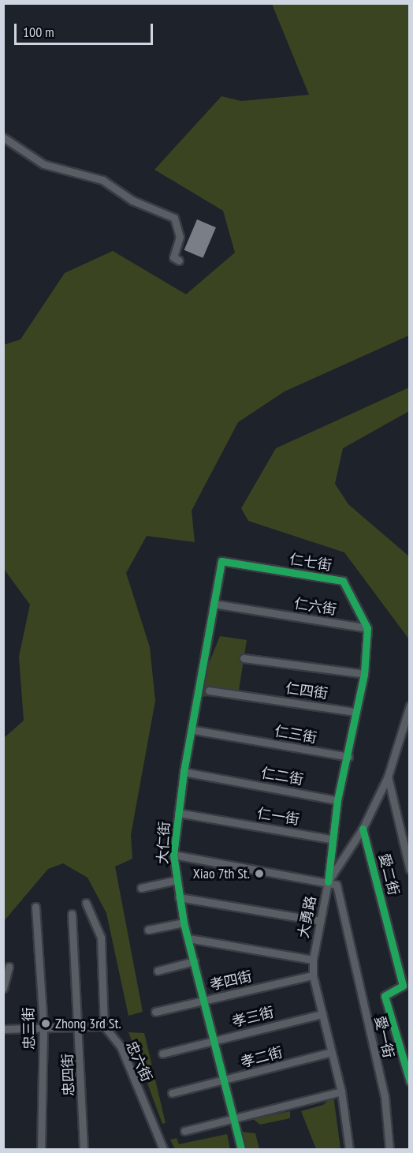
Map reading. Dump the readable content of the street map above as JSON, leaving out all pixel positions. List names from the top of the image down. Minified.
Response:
{"streets":{"street":["仁七街","仁六街","仁四街","仁三街","仁二街","仁一街","大仁街","愛二街","大勇路","孝四街","孝三街","忠三街","愛一街","孝二街","忠六街","忠四街"]},"crossings":[["仁七街","仁六街"],["仁七街","大仁街"],["仁六街","大仁街"],["仁三街","大仁街"],["仁二街","大仁街"],["仁一街","大仁街"],["大仁街","孝四街"],["大仁街","孝三街"],["大仁街","孝二街"],["愛二街","大勇路"],["大勇路","孝四街"],["大勇路","孝三街"],["大勇路","愛一街"],["大勇路","孝二街"]],"places":["Xiao 7th St.","Zhong 3rd St."],"scale_bar":"100 m"}
